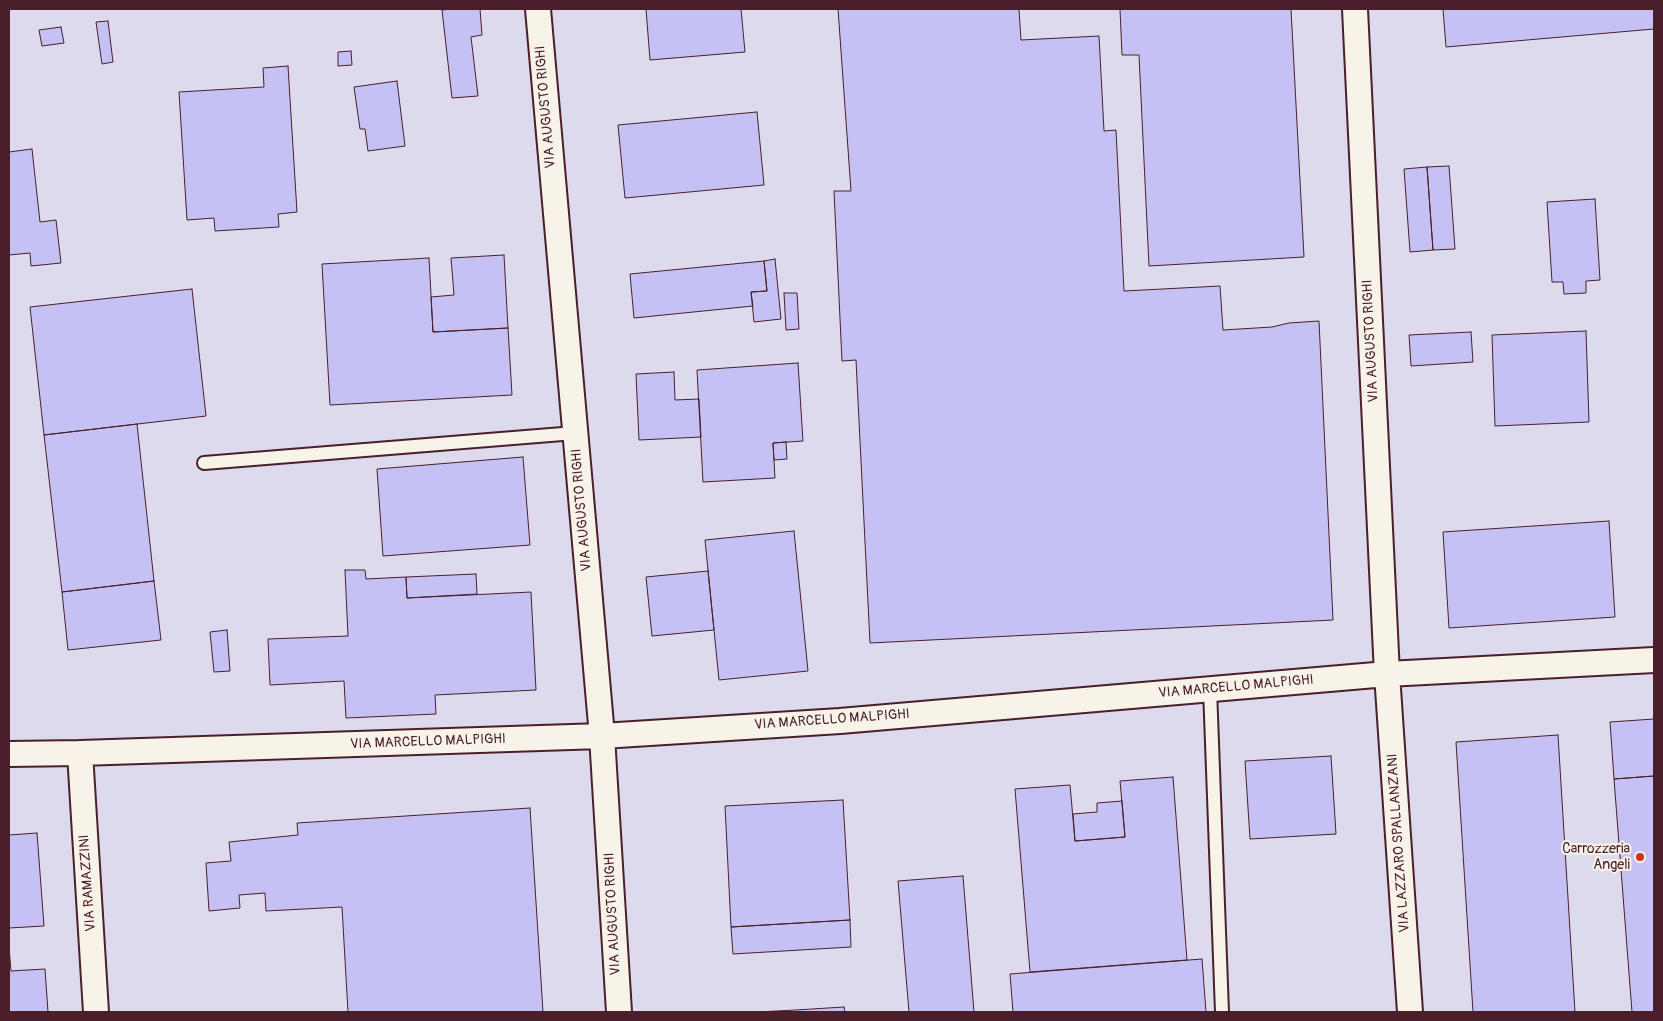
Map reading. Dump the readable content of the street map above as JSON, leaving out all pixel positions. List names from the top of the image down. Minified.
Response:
{"streets":{"street":["VIA AUGUSTO RIGHI","VIA MARCELLO MALPIGHI","VIA LAZZARO SPALLANZANI","VIA RAMAZZINI"]},"crossings":[["VIA AUGUSTO RIGHI","VIA MARCELLO MALPIGHI"],["VIA AUGUSTO RIGHI","VIA LAZZARO SPALLANZANI"],["VIA MARCELLO MALPIGHI","VIA LAZZARO SPALLANZANI"],["VIA MARCELLO MALPIGHI","VIA RAMAZZINI"]],"places":["Carrozzeria Angeli"]}
